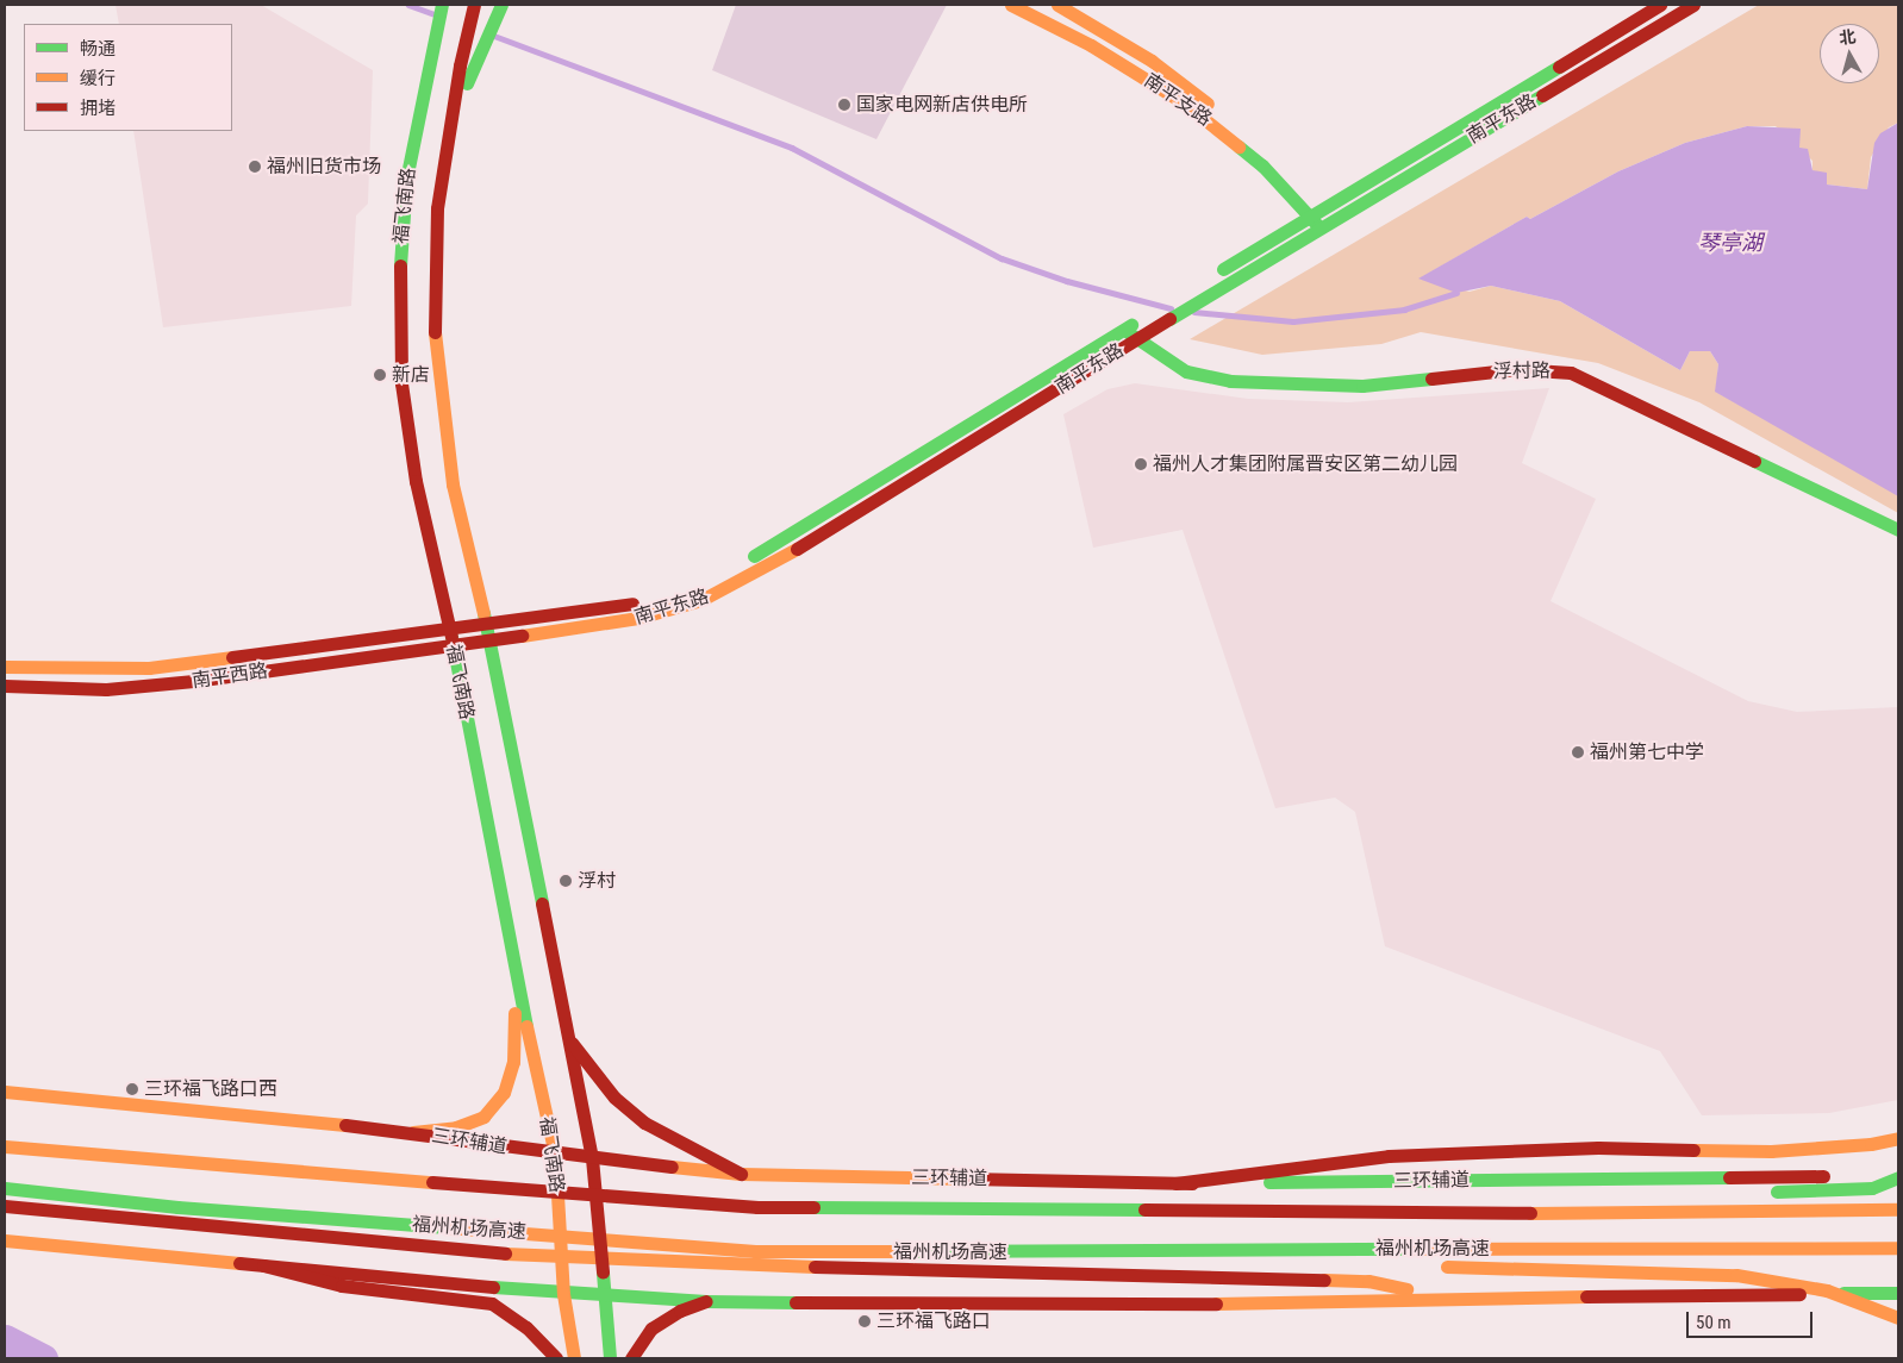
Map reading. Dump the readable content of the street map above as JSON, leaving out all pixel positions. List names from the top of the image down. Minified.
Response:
{"streets":{"main road":["南平支路","南平东路","福飞南路","浮村路","南平西路","三环辅道","福州机场高速"]},"crossings":[["南平支路","南平东路"],["南平东路","福飞南路"],["南平东路","浮村路"],["南平东路","南平西路"],["福飞南路","南平西路"],["福飞南路","三环辅道"]],"water":["琴亭湖"],"places":["国家电网新店供电所","福州旧货市场","新店","福州人才集团附属晋安区第二幼儿园","福州第七中学","浮村","三环福飞路口西","三环福飞路口"],"legend":["畅通","缓行","拥堵"],"scale_bar":"50 m","north":"top"}
